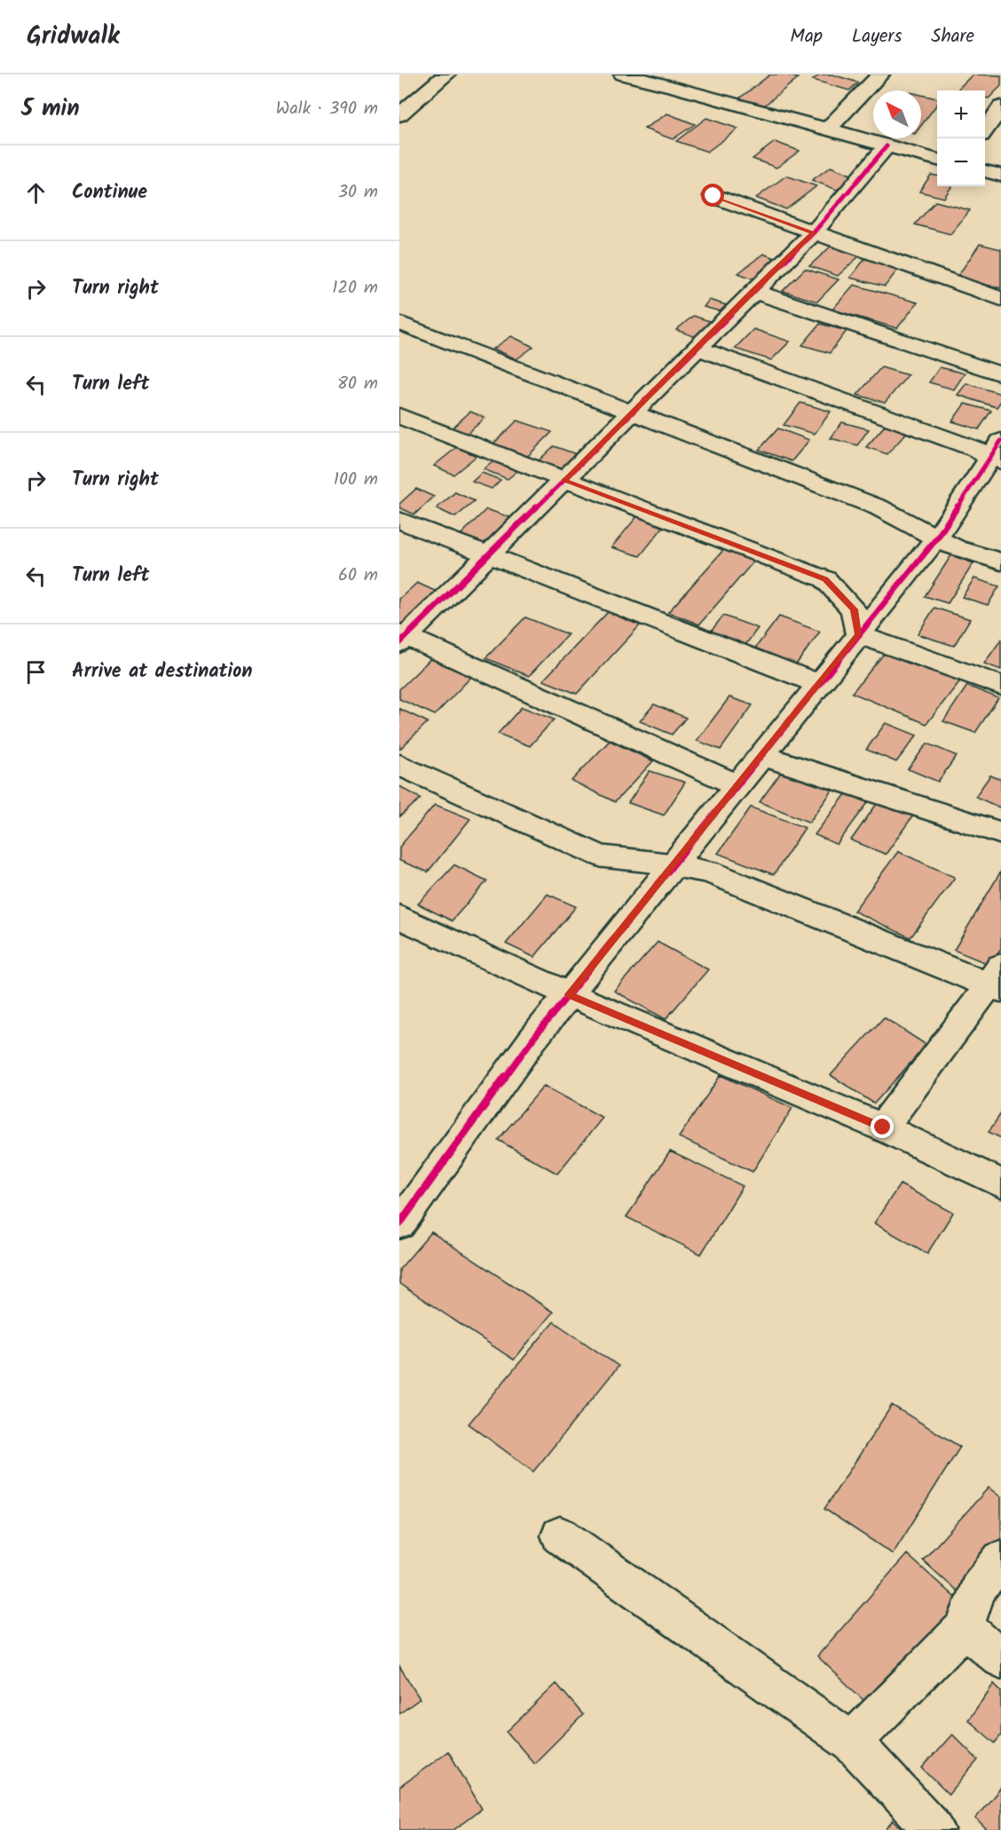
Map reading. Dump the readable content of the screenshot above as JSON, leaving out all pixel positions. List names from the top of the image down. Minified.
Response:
{"north":"top left","page":{"header":"Gridwalk","nav":["Map","Layers","Share"],"heading":["5 min","Walk · 390 m"],"map_buttons":["+","−"],"list":[["Continue","30 m"],["Turn right","120 m"],["Turn left","80 m"],["Turn right","100 m"],["Turn left","60 m"],"Arrive at destination"]}}
